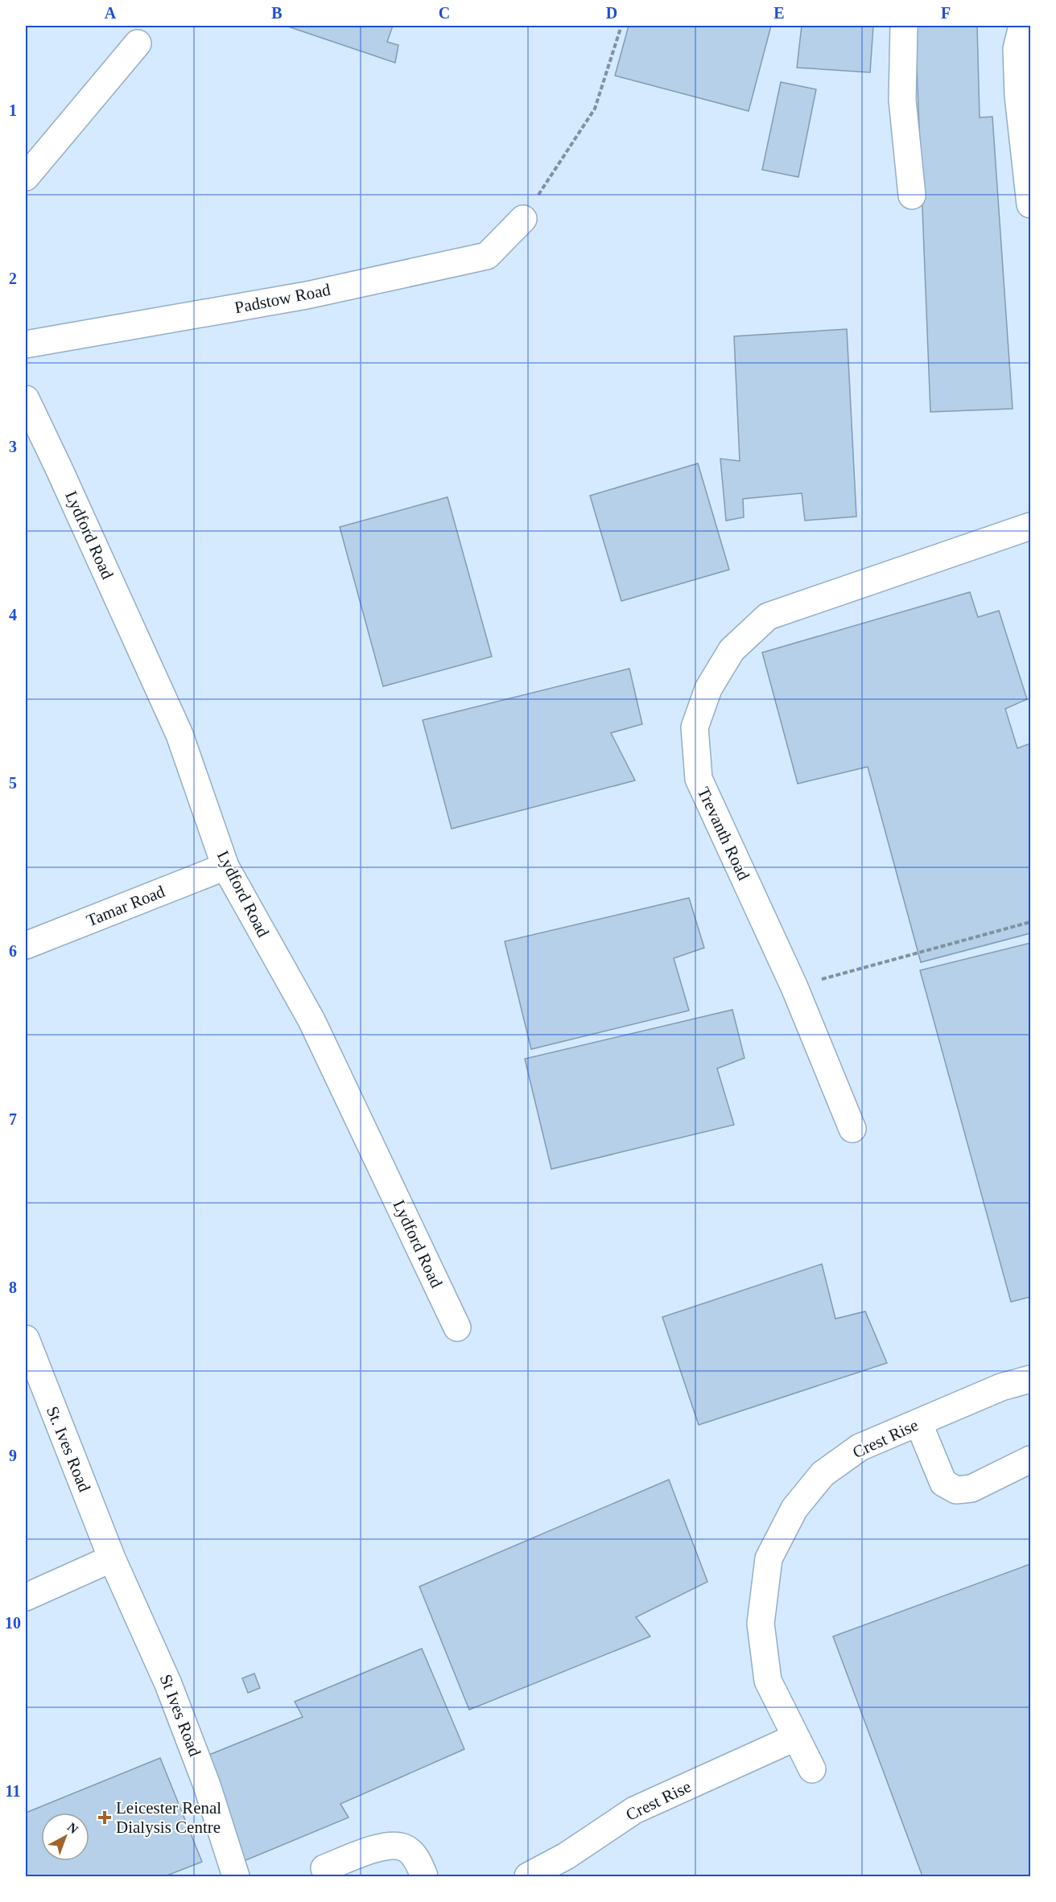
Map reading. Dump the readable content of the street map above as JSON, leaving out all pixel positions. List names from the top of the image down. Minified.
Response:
{"streets":{"street":["Padstow Road","Lydford Road","Trevanth Road","Tamar Road","Crest Rise","St. Ives Road","St Ives Road"]},"crossings":[["Lydford Road","Tamar Road"],["St. Ives Road","St Ives Road"]],"places":{"health":["Leicester Renal Dialysis Centre"]},"north":"top right","grid":{"columns":["A","B","C","D","E","F"],"rows":["1","2","3","4","5","6","7","8","9","10","11"]}}
